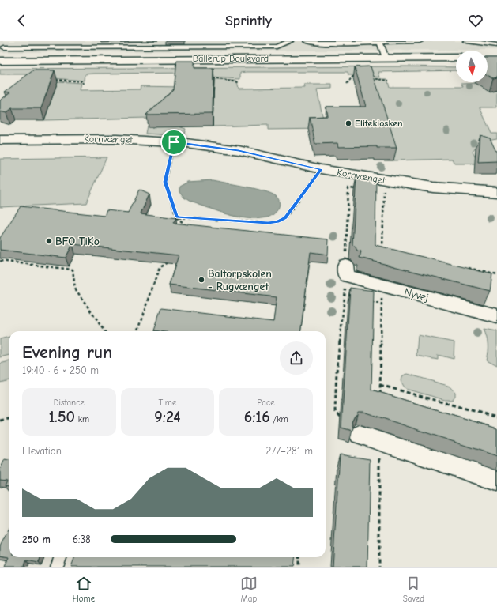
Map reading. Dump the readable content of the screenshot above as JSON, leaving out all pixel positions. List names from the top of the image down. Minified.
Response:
{"streets":{"street":["Ballerup Boulevard","Kornvænget","Nyvej"]},"places":["Elitekiosken","BFO TiKo","Baltorpskolen - Rugvænget"],"north":"bottom","page":{"header":"Sprintly","heading":["Evening run","19:40 · 6 × 250 m"],"stats":[["Distance","1.50 km"],["Time","9:24"],["Pace","6:16 /km"]],"chart":["Elevation","277–281 m"],"list":[{"name":"250 m","note":"6:38"}],"tabs":["Home","Map","Saved"]}}
